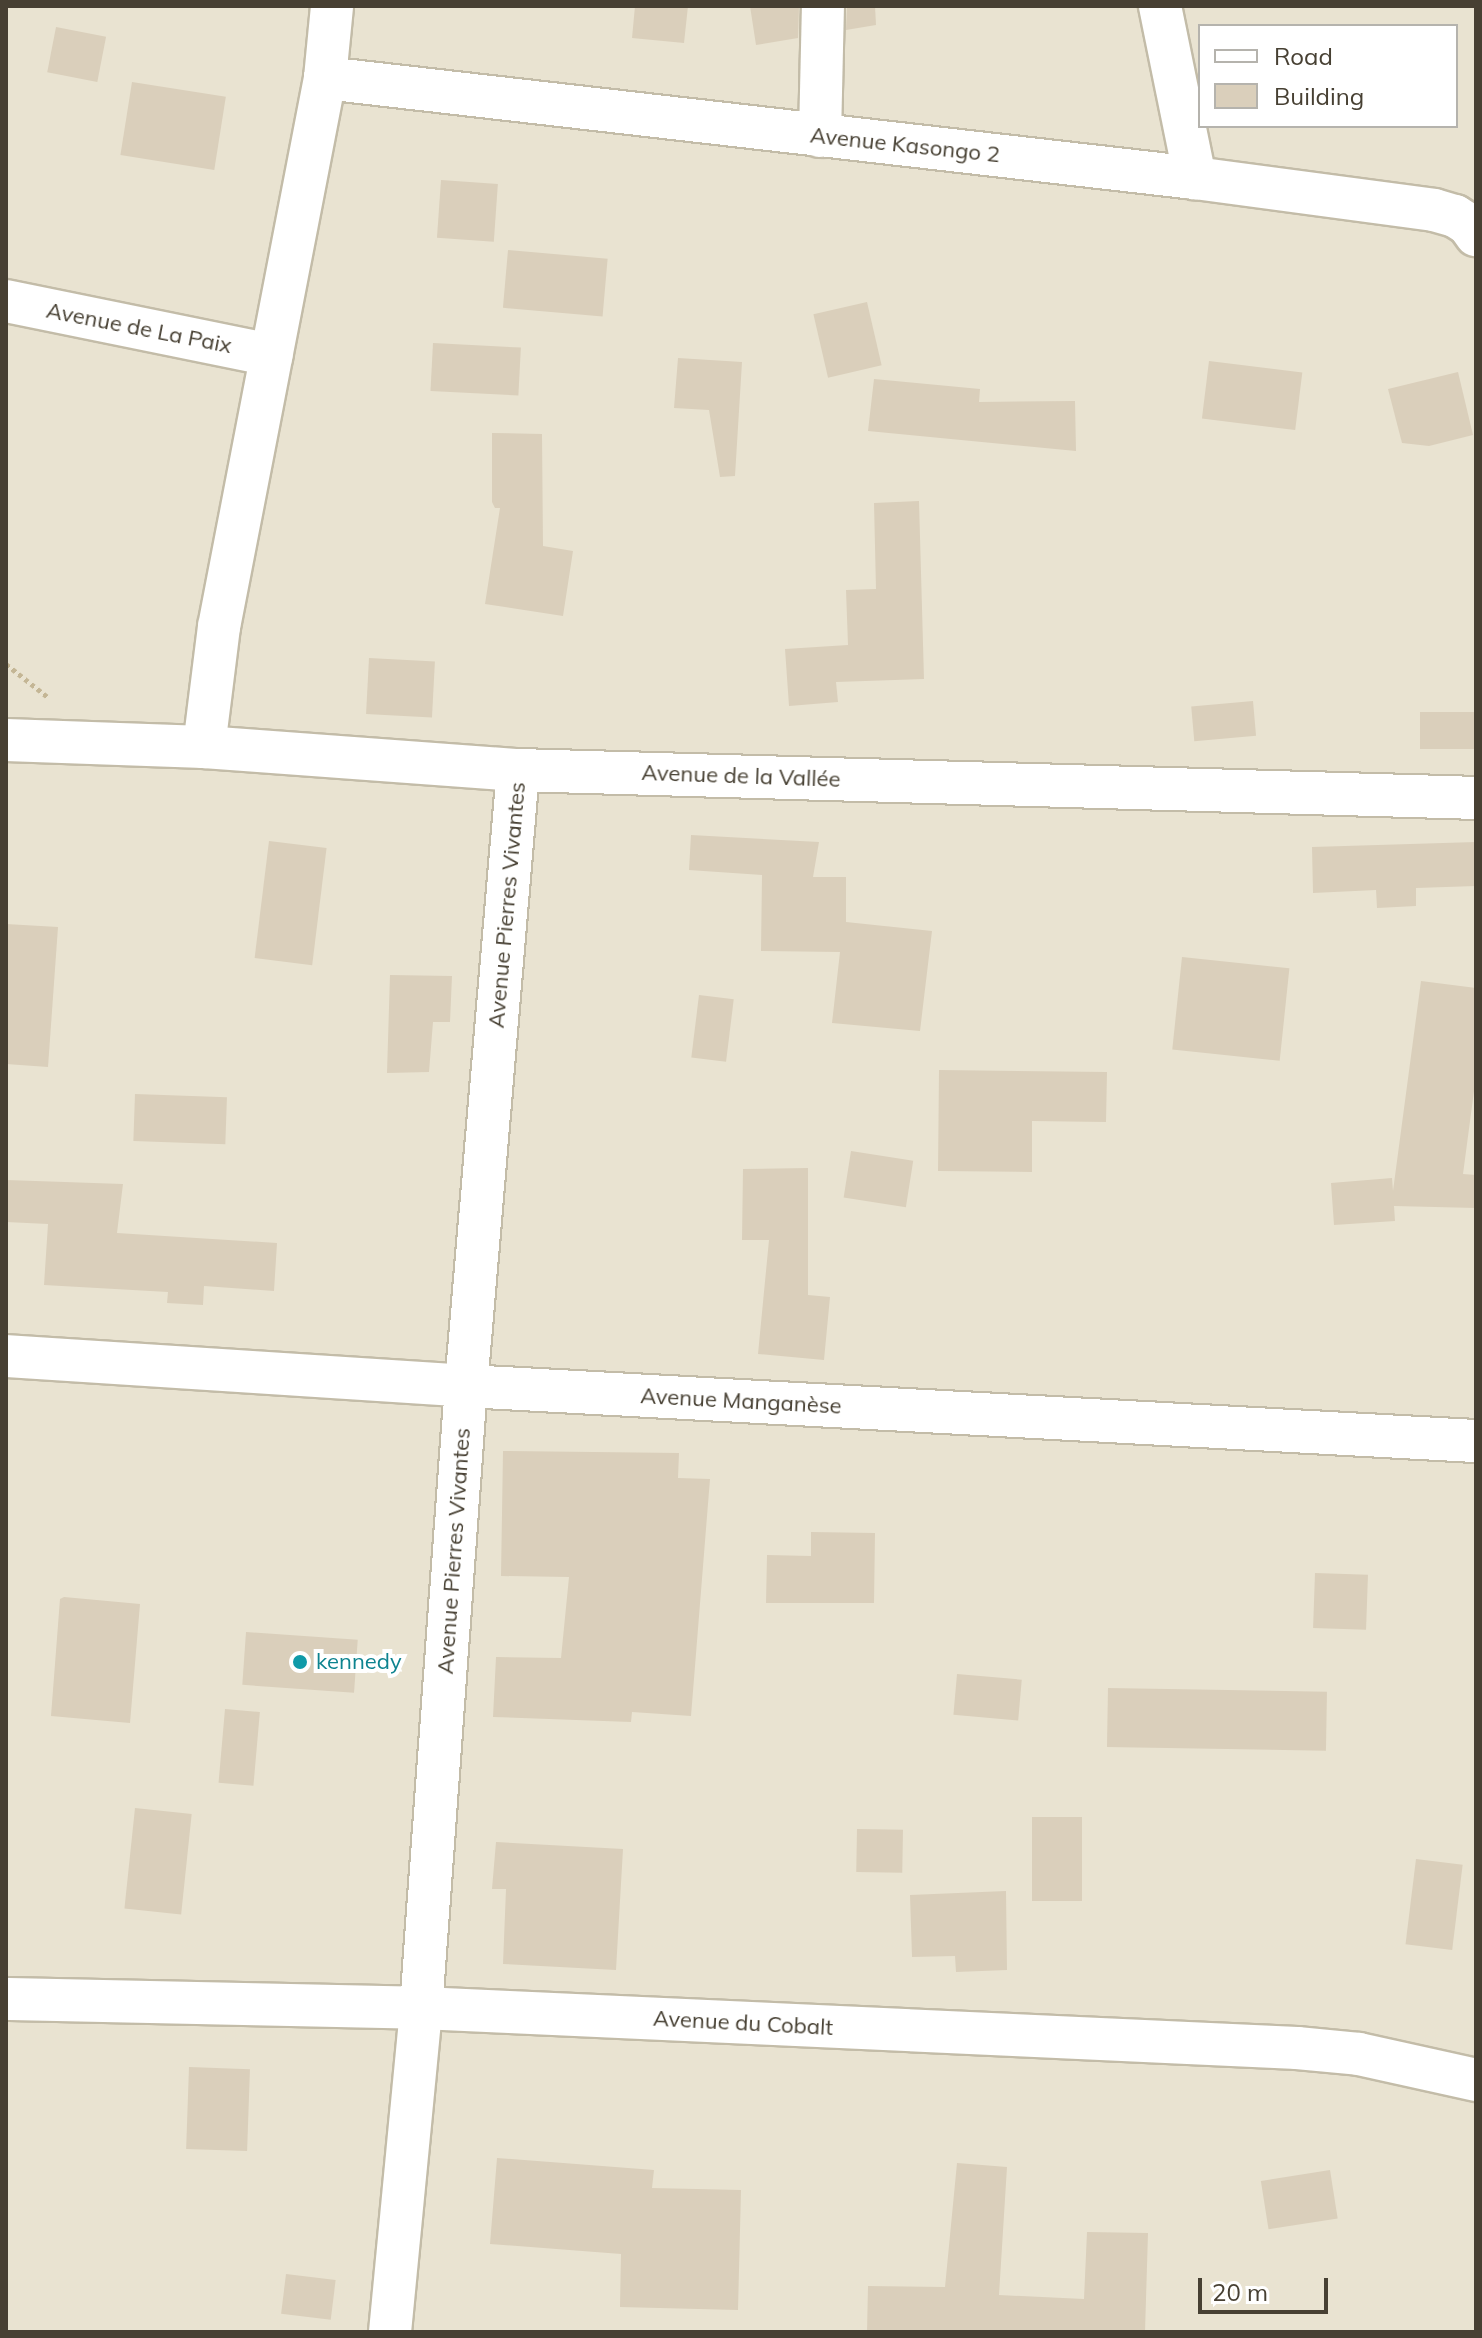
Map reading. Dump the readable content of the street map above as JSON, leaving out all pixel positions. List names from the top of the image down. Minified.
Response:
{"streets":{"street":["Avenue Kasongo 2","Avenue de La Paix","Avenue de la Vallée","Avenue Pierres Vivantes","Avenue Manganèse","Avenue du Cobalt"]},"crossings":[["Avenue de la Vallée","Avenue Pierres Vivantes"],["Avenue Pierres Vivantes","Avenue Manganèse"],["Avenue Pierres Vivantes","Avenue du Cobalt"]],"places":["kennedy"],"legend":["Road","Building"],"scale_bar":"20 m"}
